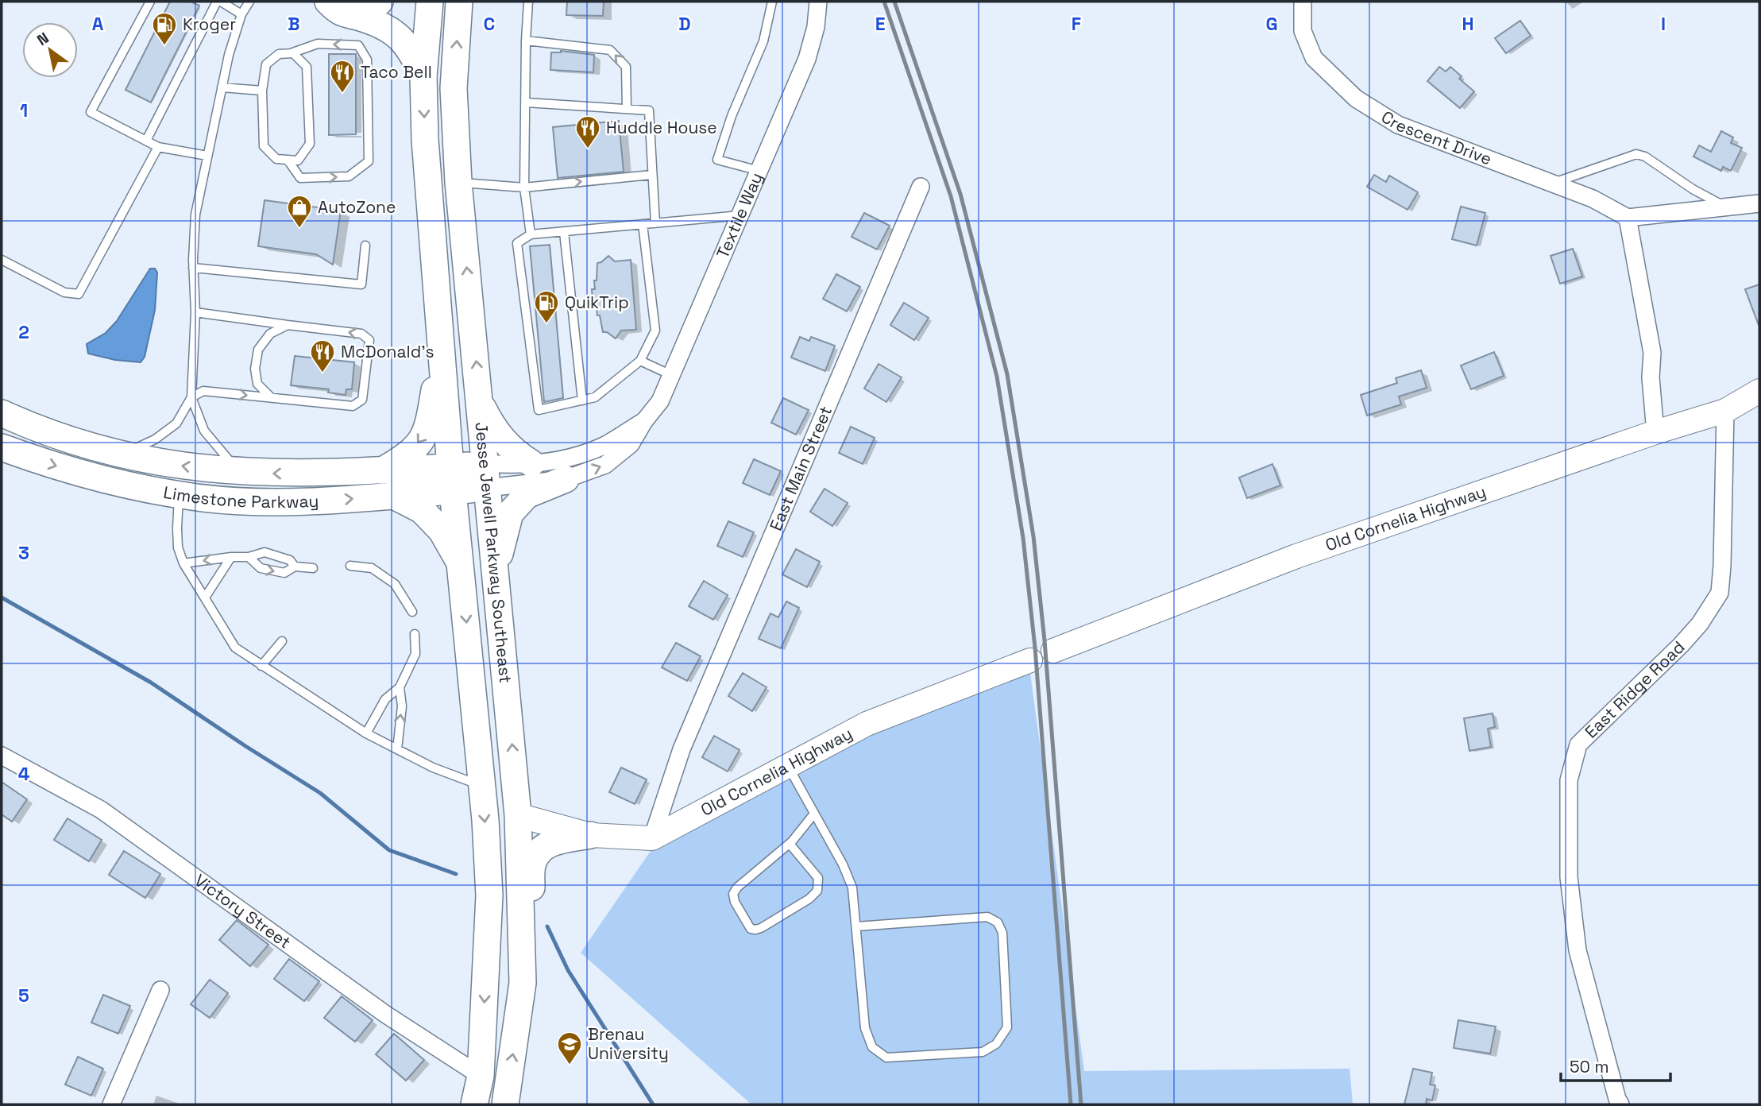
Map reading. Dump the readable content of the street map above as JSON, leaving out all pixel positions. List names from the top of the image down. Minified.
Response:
{"streets":{"main road":["Limestone Parkway","Jesse Jewell Parkway Southeast"],"street":["Crescent Drive","Textile Way","East Main Street","Old Cornelia Highway","East Ridge Road","Victory Street"]},"crossings":[["Textile Way","Limestone Parkway"],["Textile Way","Jesse Jewell Parkway Southeast"],["East Main Street","Old Cornelia Highway"],["Limestone Parkway","Jesse Jewell Parkway Southeast"],["Old Cornelia Highway","East Ridge Road"],["Jesse Jewell Parkway Southeast","Victory Street"]],"places":{"fuel station":["Kroger","QuikTrip"],"restaurant":["Taco Bell","Huddle House","McDonald's"],"shop":["AutoZone"],"school or university":["Brenau University"]},"scale_bar":"50 m","north":"top left","grid":{"columns":["A","B","C","D","E","F","G","H","I"],"rows":["1","2","3","4","5"]}}
